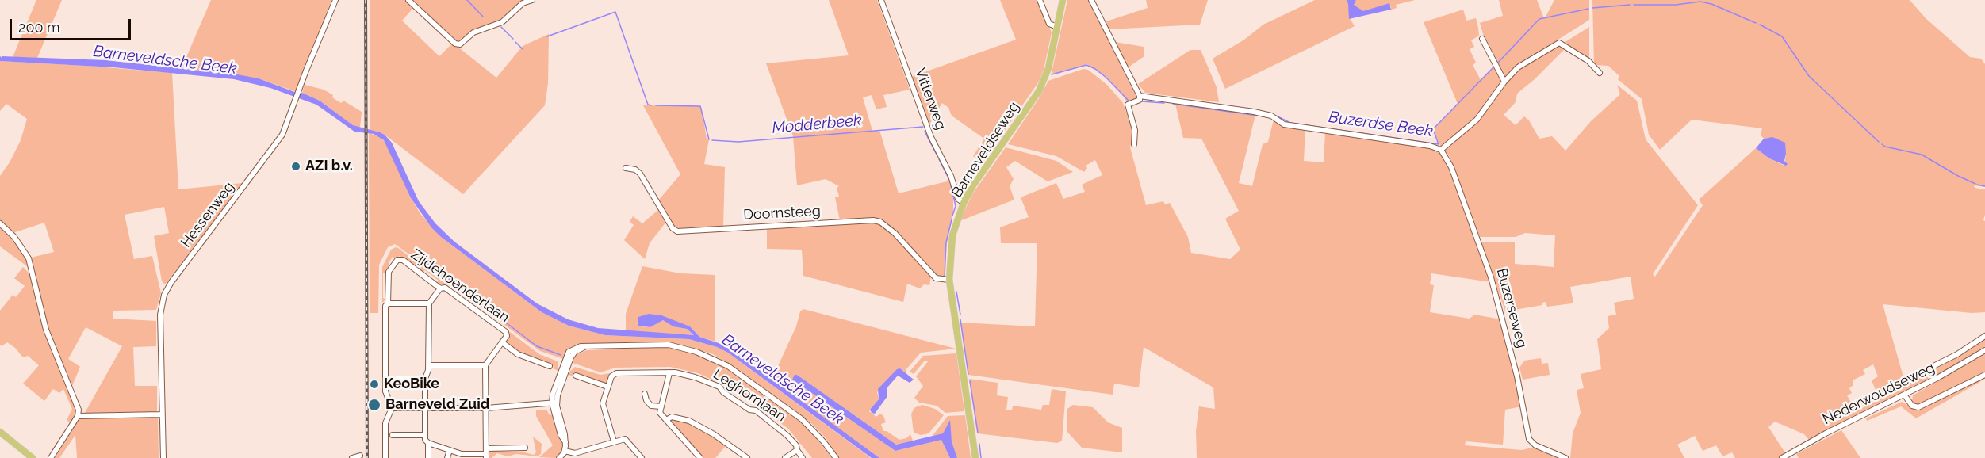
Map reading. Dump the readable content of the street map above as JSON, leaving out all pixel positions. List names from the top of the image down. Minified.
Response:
{"streets":{"main road":["Barneveldseweg"],"street":["Vitterweg","Doornsteeg","Hessenweg","Zijdehoenderlaan","Buzerseweg","Nederwoudseweg","Leghornlaan"]},"crossings":[["Vitterweg","Barneveldseweg"],["Barneveldseweg","Doornsteeg"]],"water":["Barneveldsche Beek","Modderbeek","Buzerdse Beek"],"places":["AZI b.v.","KeoBike","Barneveld Zuid"],"scale_bar":"200 m"}
